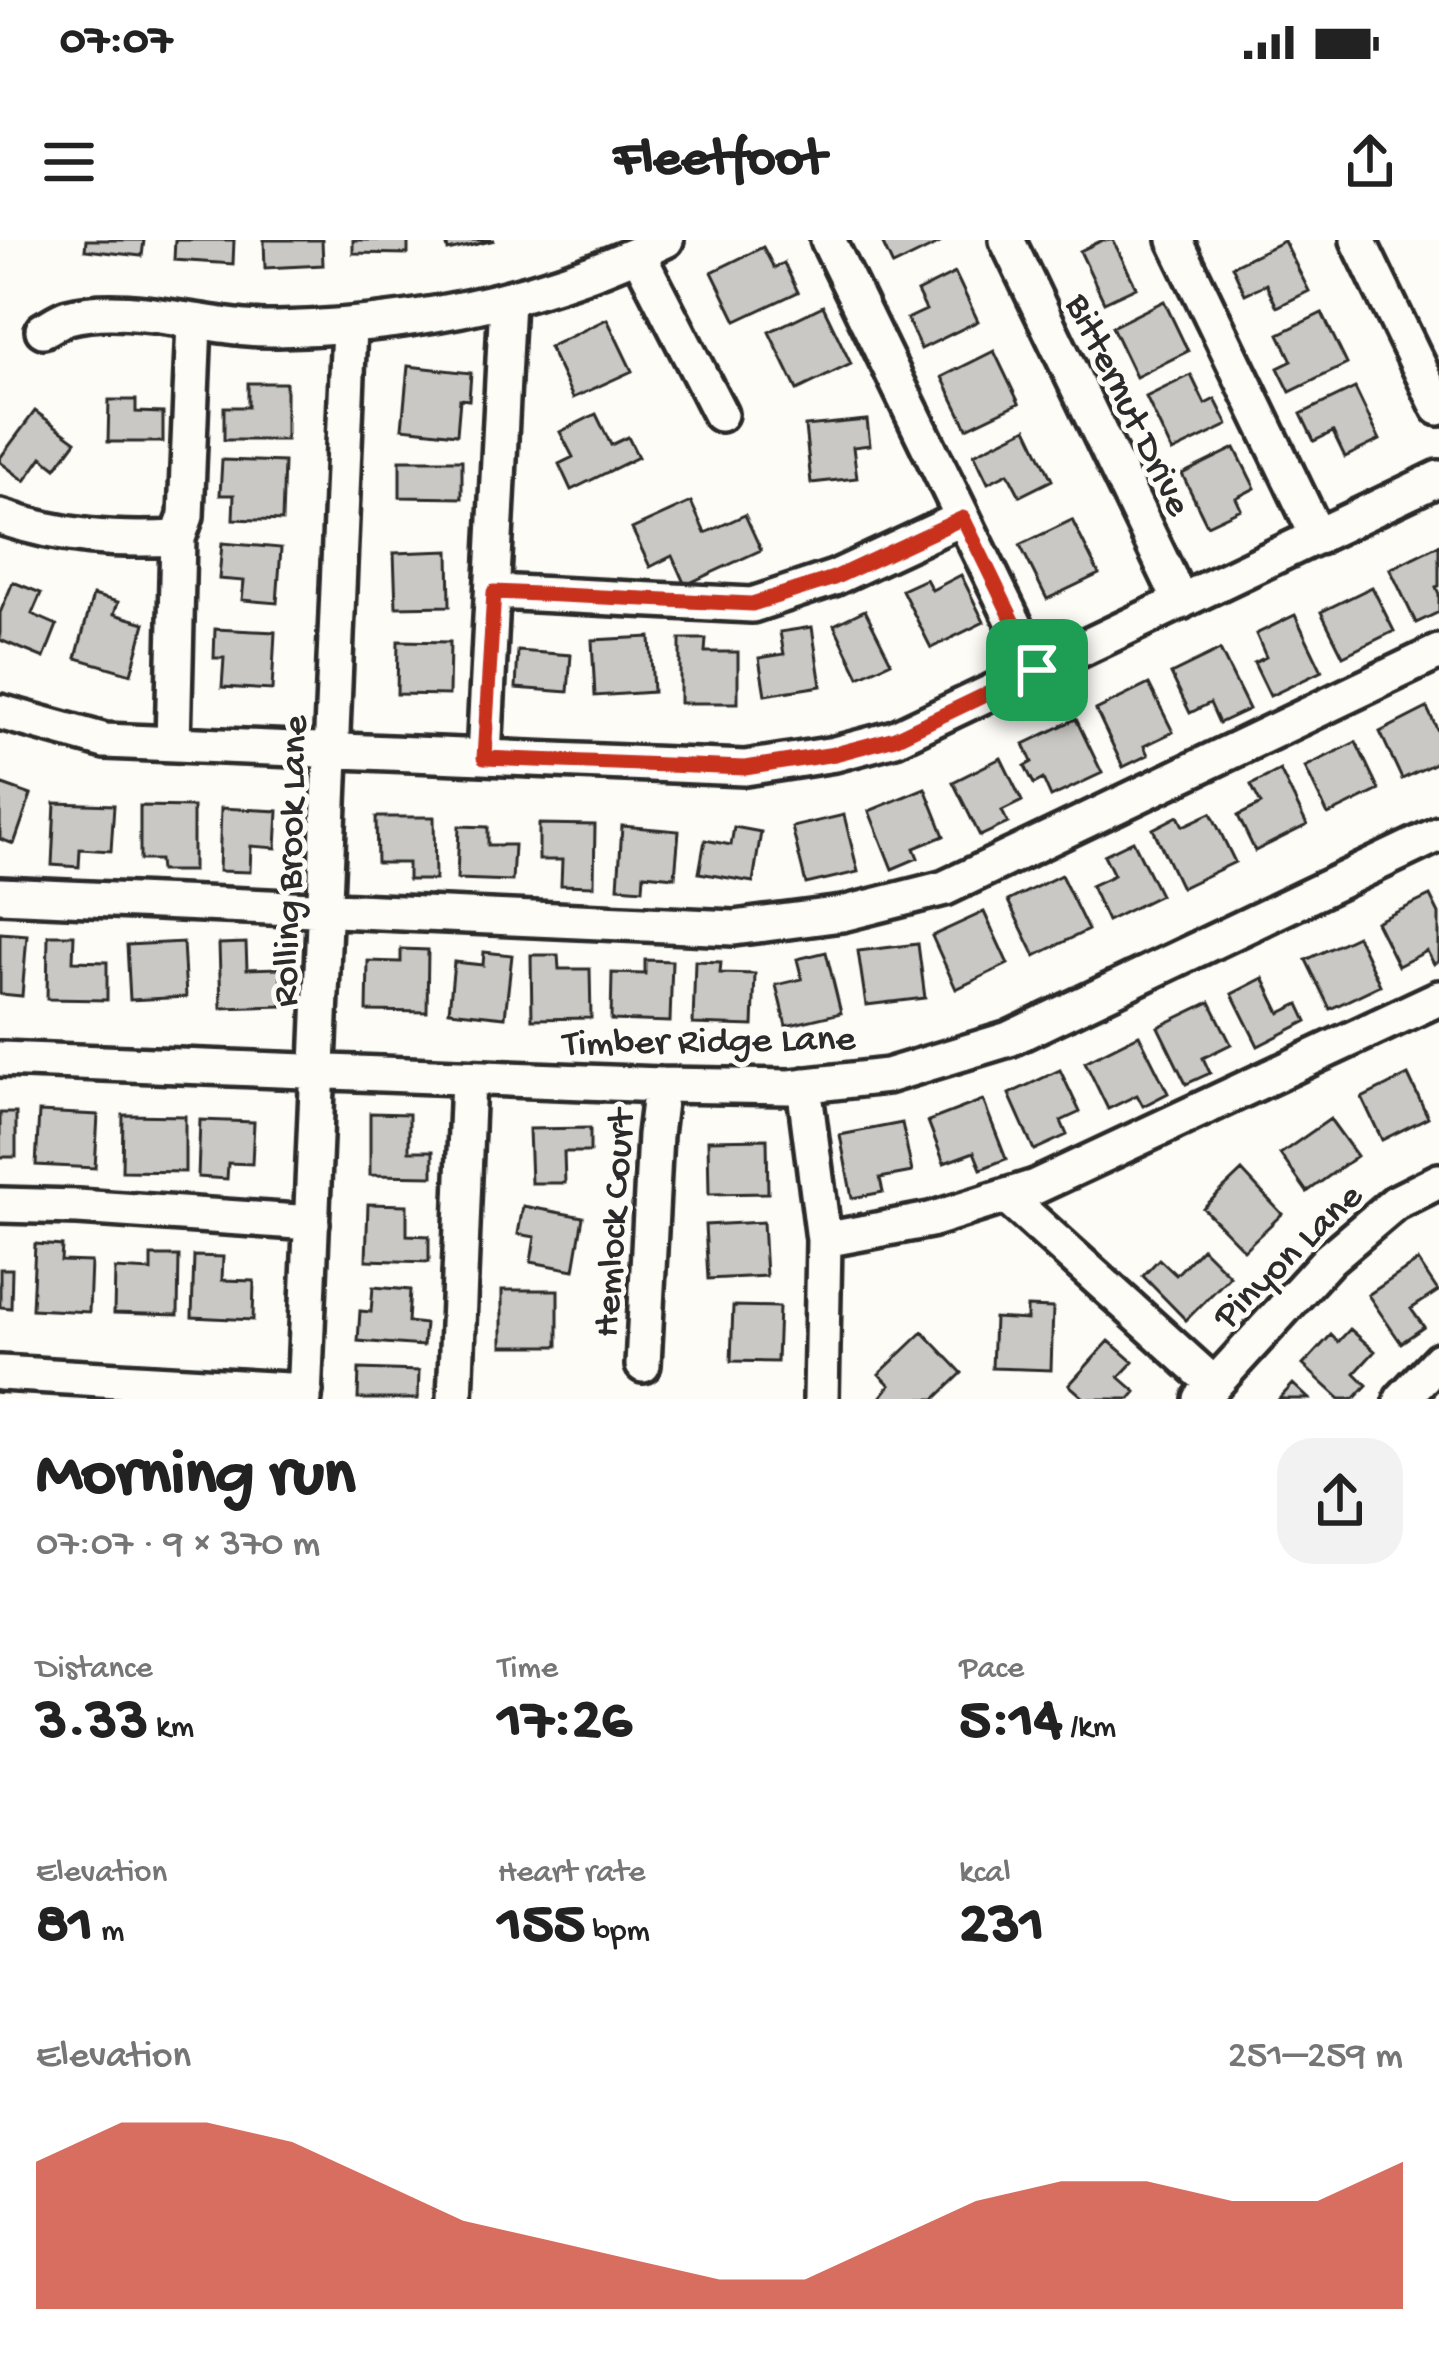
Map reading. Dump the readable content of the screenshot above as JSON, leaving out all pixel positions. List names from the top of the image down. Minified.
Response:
{"streets":{"street":["Bitternut Drive","Rolling Brook Lane","Timber Ridge Lane","Hemlock Court","Pinyon Lane"]},"crossings":[["Rolling Brook Lane","Timber Ridge Lane"],["Timber Ridge Lane","Hemlock Court"]],"page":{"status":"07:07","header":"Fleetfoot","heading":["Morning run","07:07 · 9 × 370 m"],"stats":[["Distance","3.33 km"],["Time","17:26"],["Pace","5:14 /km"],["Elevation","81 m"],["Heart rate","155 bpm"],["kcal","231"]],"chart":["Elevation","251–259 m"]}}
